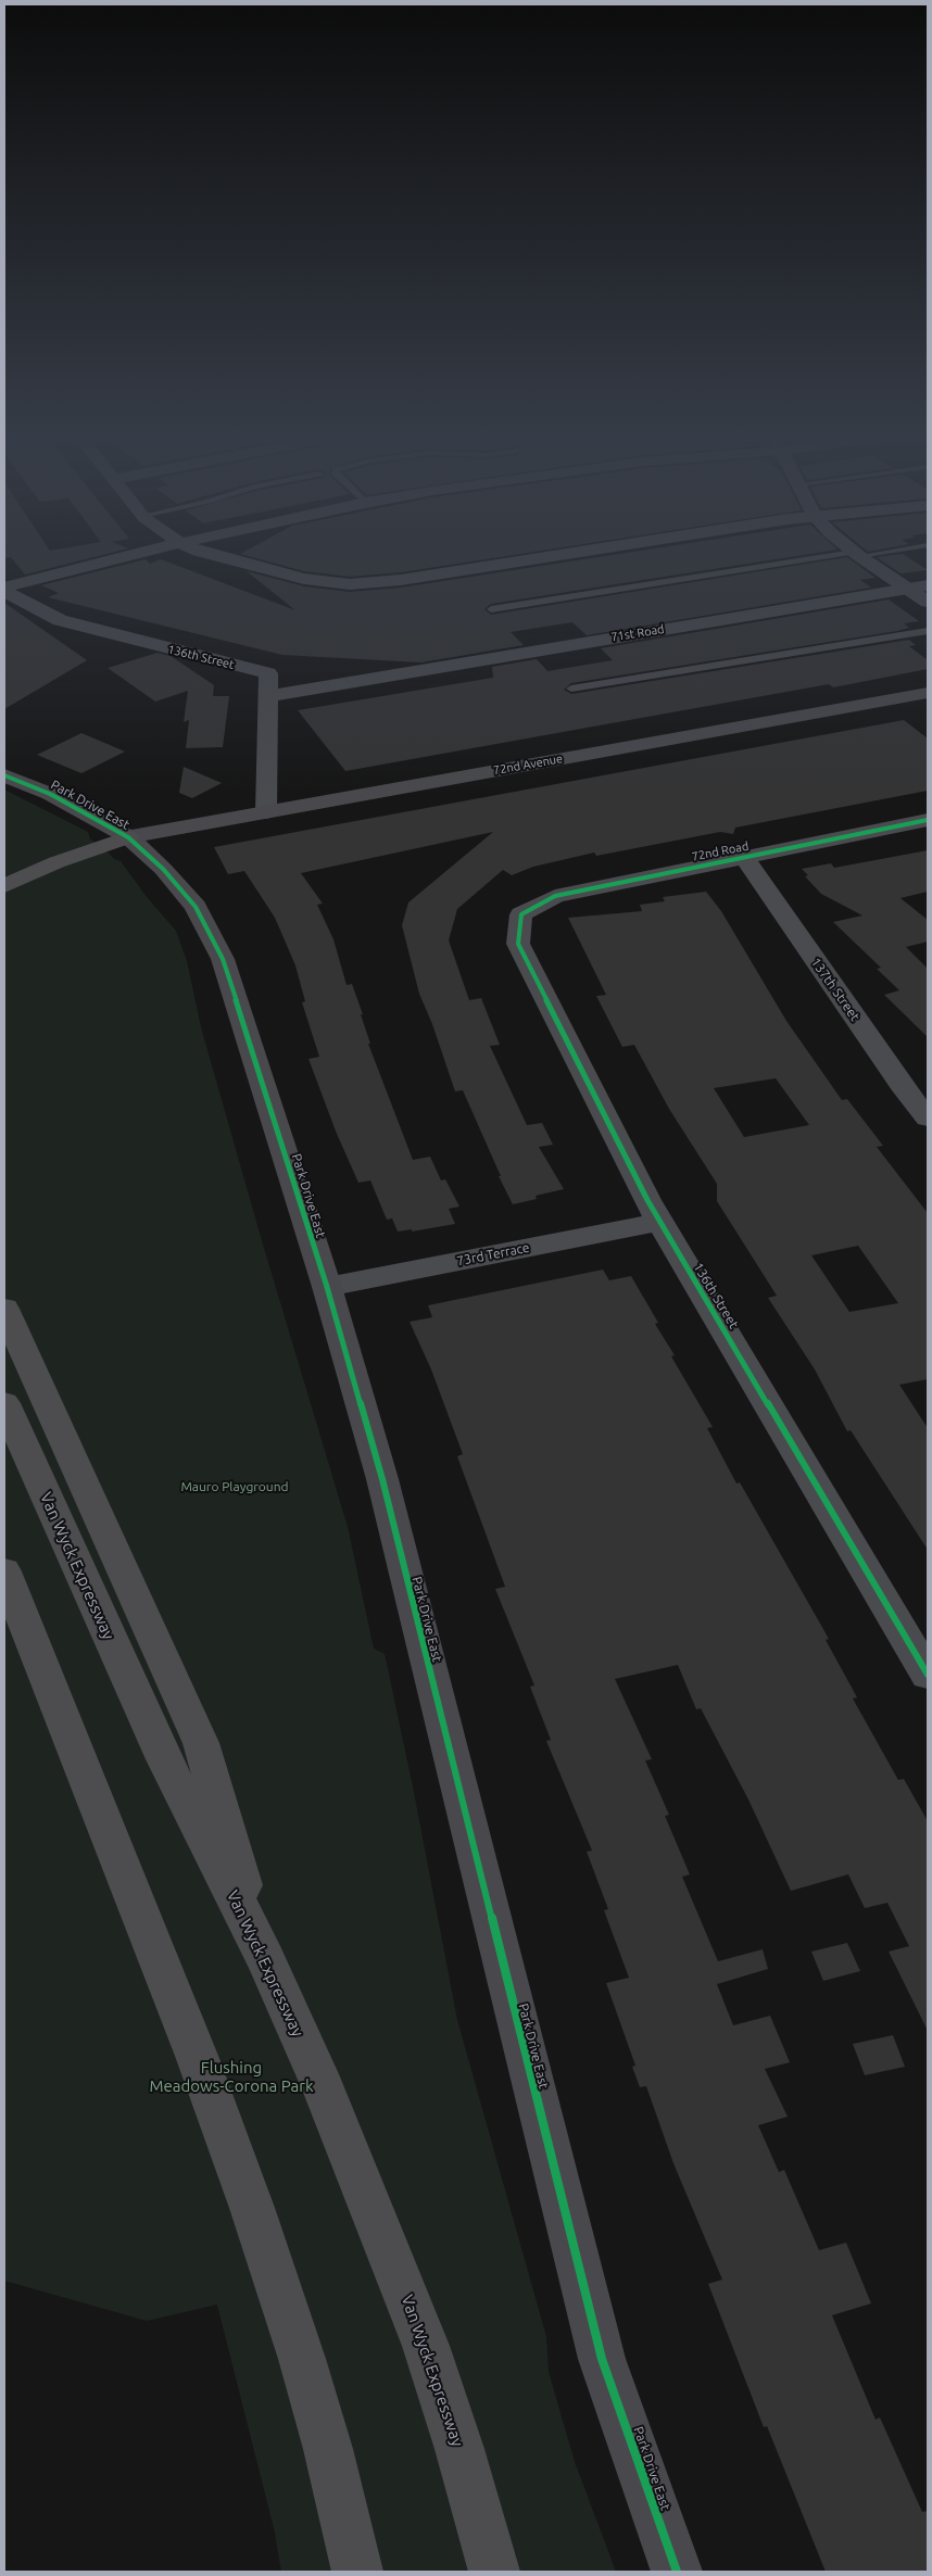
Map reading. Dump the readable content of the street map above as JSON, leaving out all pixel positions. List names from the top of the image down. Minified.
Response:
{"streets":{"highway":["Van Wyck Expressway"],"street":["71st Road","136th Street","72nd Avenue","Park Drive East","72nd Road","137th Street","73rd Terrace"]},"crossings":[["71st Road","136th Street"],["136th Street","72nd Road"],["136th Street","73rd Terrace"],["72nd Avenue","Park Drive East"],["Park Drive East","73rd Terrace"],["72nd Road","137th Street"]],"parks":["Mauro Playground","Flushing Meadows-Corona Park"]}
